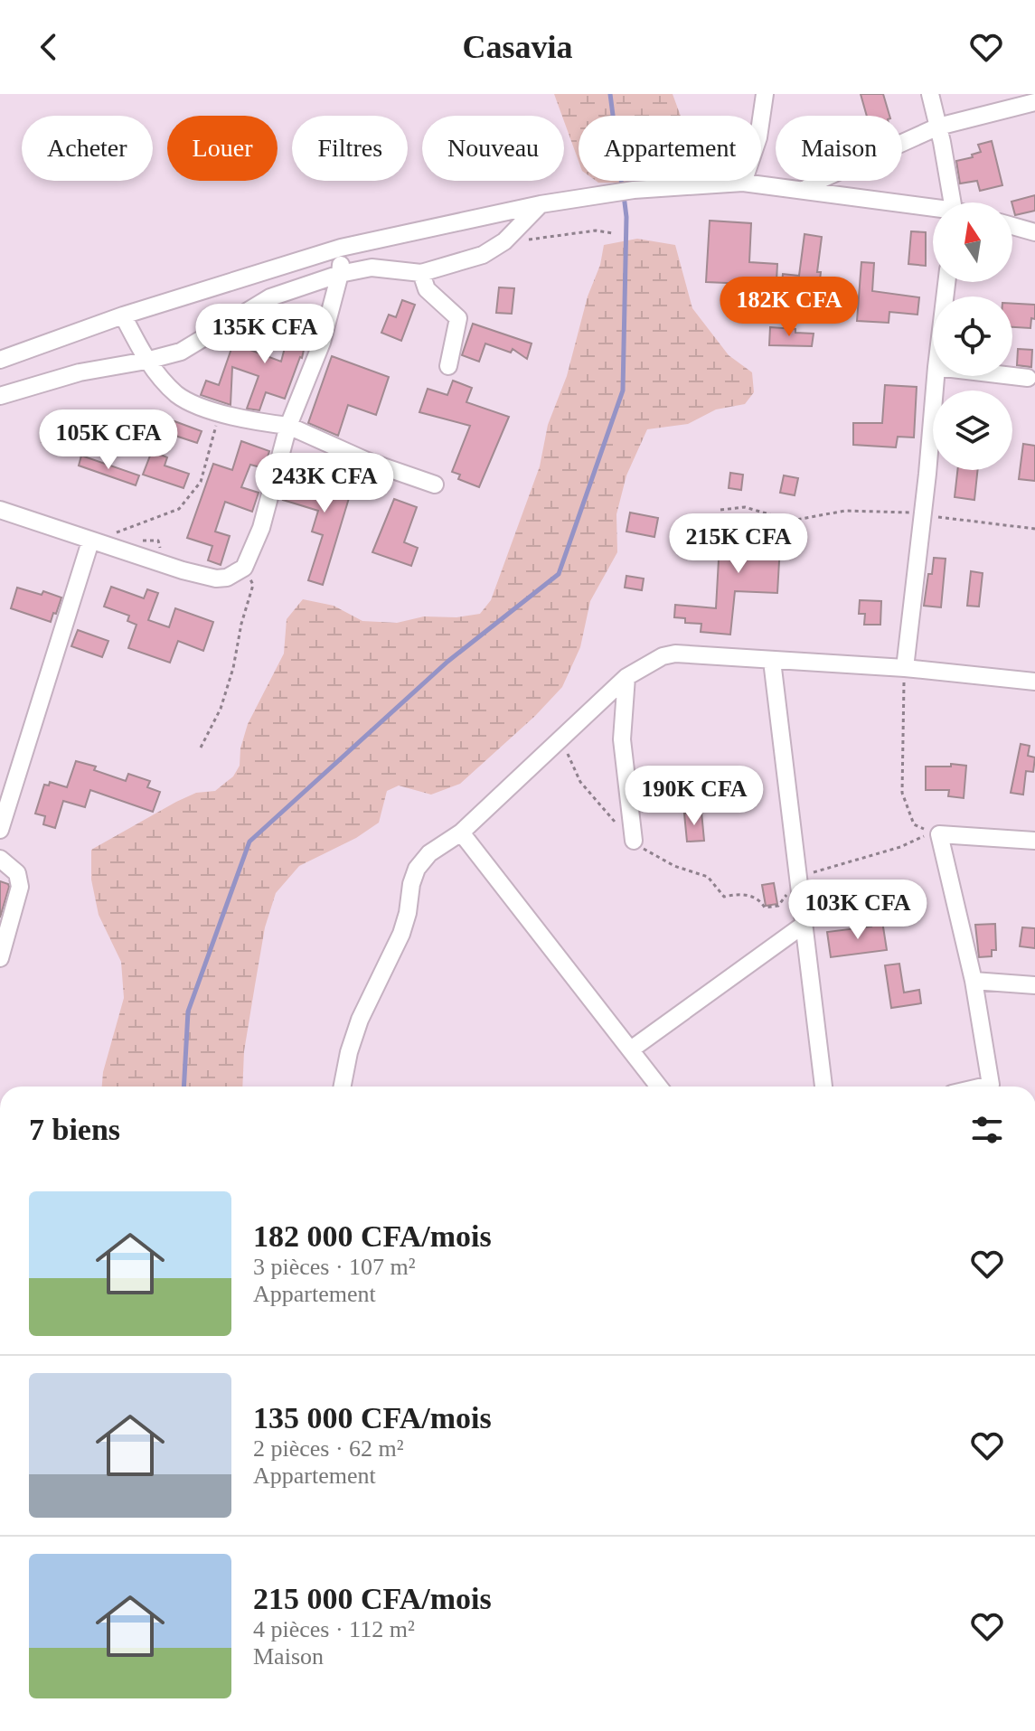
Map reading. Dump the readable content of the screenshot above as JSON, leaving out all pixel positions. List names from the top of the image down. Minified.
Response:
{"north":"top","page":{"header":"Casavia","chip":["Acheter","Louer","Filtres","Nouveau","Appartement","Maison"],"price":["182K CFA","135K CFA","105K CFA","243K CFA","215K CFA","190K CFA","103K CFA"],"heading":"7 biens","list":[{"name":"182 000 CFA/mois","note":"3 pièces · 107 m² · Appartement"},{"name":"135 000 CFA/mois","note":"2 pièces · 62 m² · Appartement"},{"name":"215 000 CFA/mois","note":"4 pièces · 112 m² · Maison"}]}}
